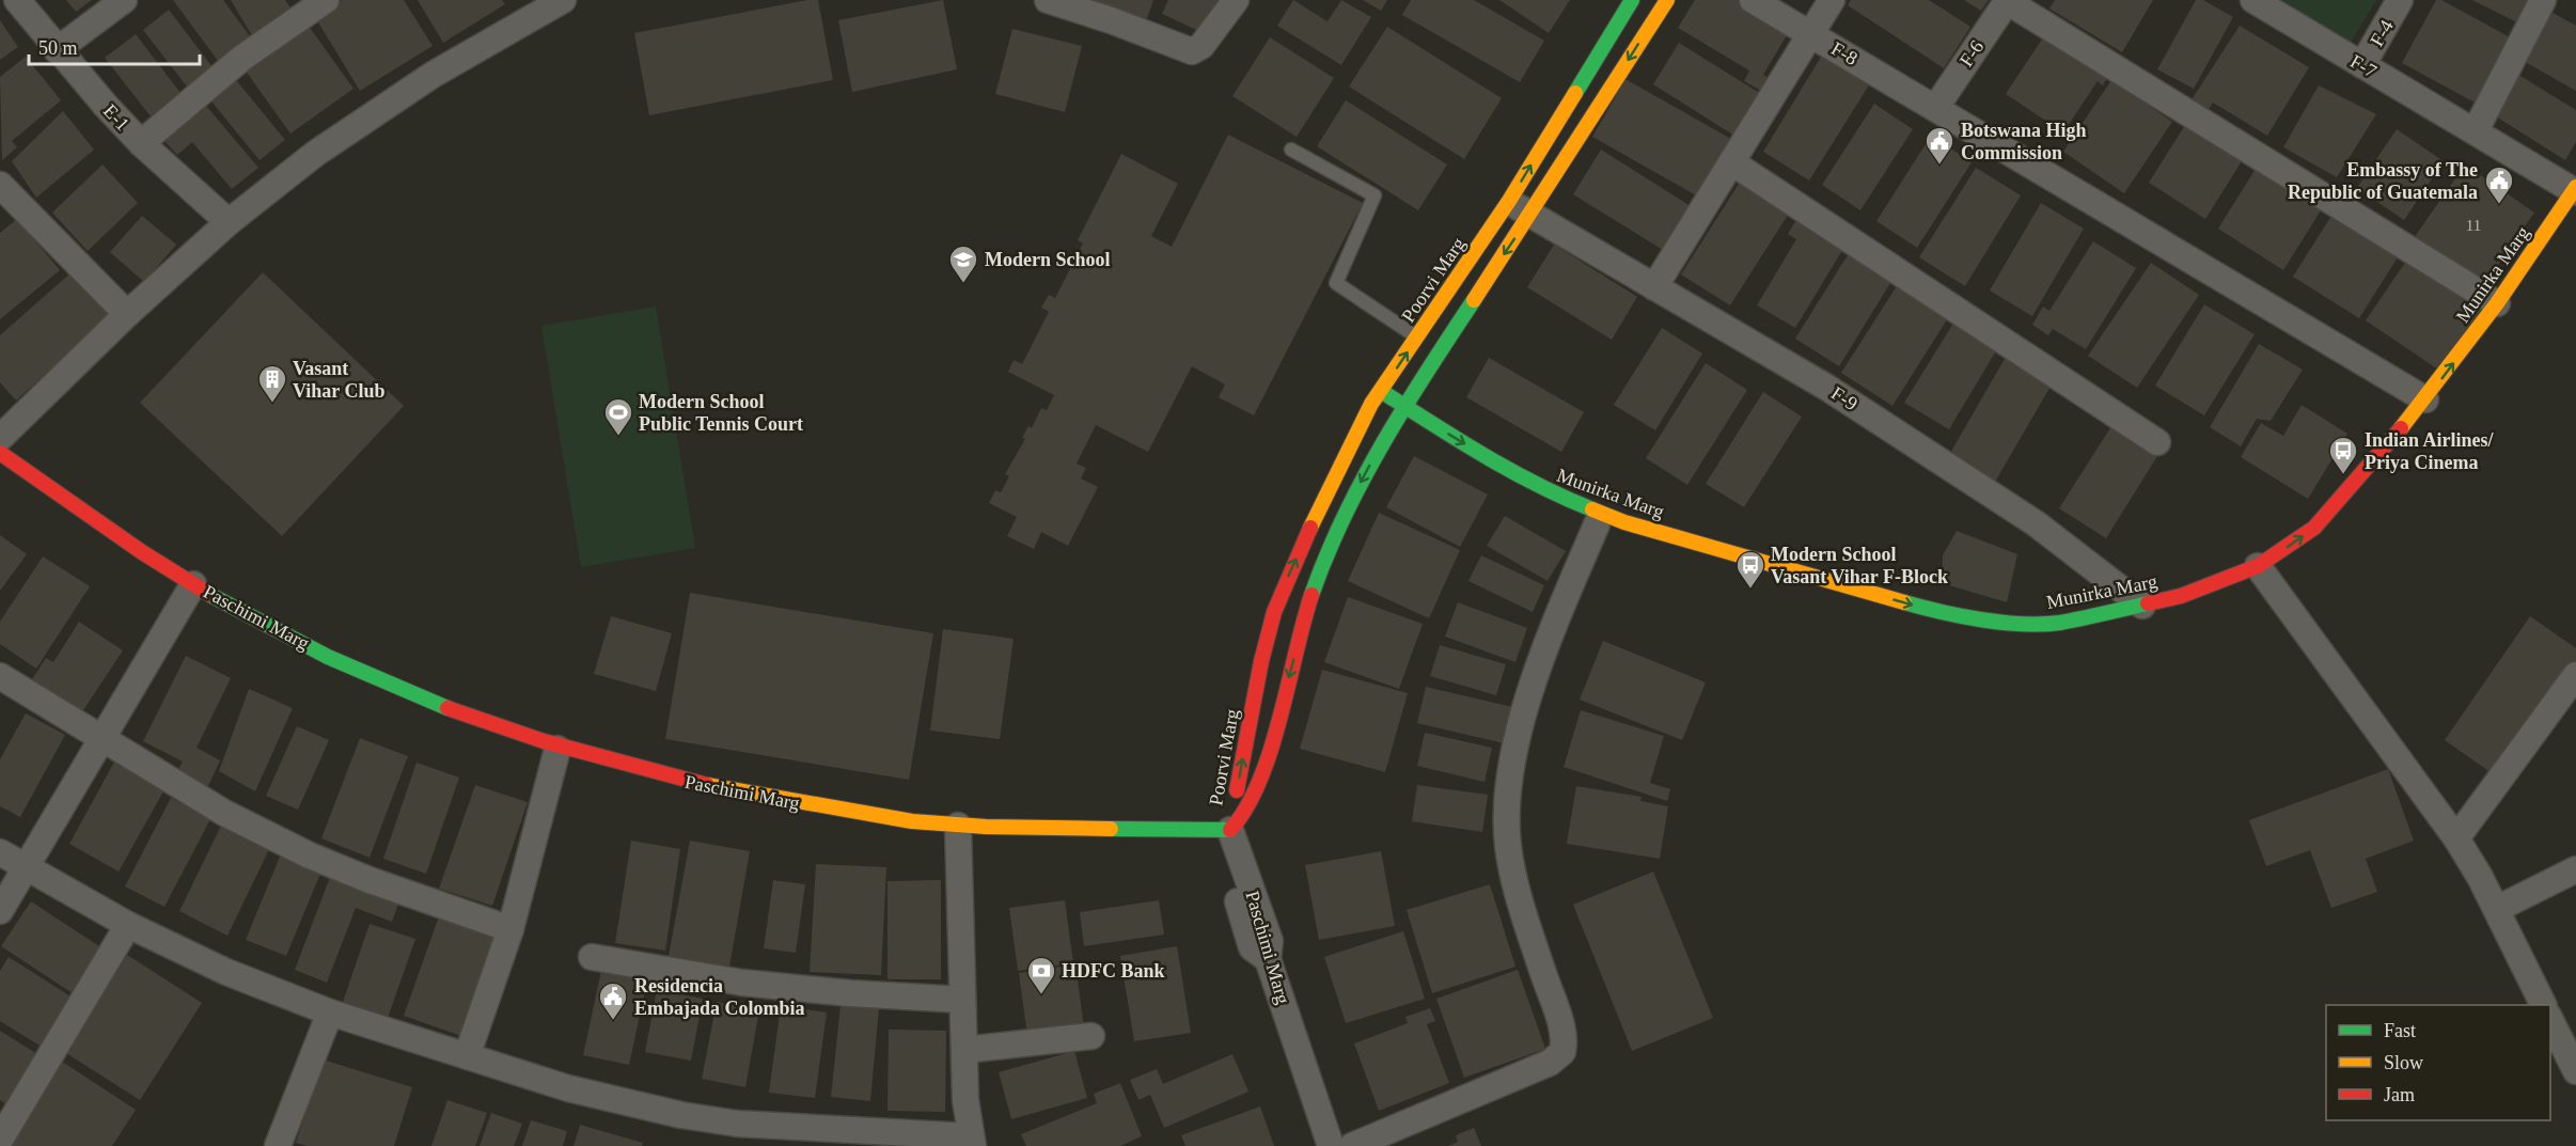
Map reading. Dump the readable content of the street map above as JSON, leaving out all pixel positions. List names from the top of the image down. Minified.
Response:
{"streets":{"main road":["Munirka Marg","Poorvi Marg","Paschimi Marg"],"street":["F-4","F-8","F-6","F-7","E-1","F-9"]},"crossings":[["F-4","F-7"],["F-8","F-6"],["F-8","Munirka Marg"],["F-7","Munirka Marg"],["Munirka Marg","Poorvi Marg"],["Munirka Marg","F-9"],["Poorvi Marg","F-9"],["Poorvi Marg","Paschimi Marg"]],"places":{"public building":["Botswana High Commission","Embassy of The Republic of Guatemala","Residencia Embajada Colombia"],"school or university":["Modern School"],"building":["Vasant Vihar Club"],"sports":["Modern School Public Tennis Court"],"bus stop":["Indian Airlines/ Priya Cinema","Modern School Vasant Vihar F-Block"],"bank":["HDFC Bank"]},"house_numbers":["11"],"legend":["Fast","Slow","Jam"],"scale_bar":"50 m"}
